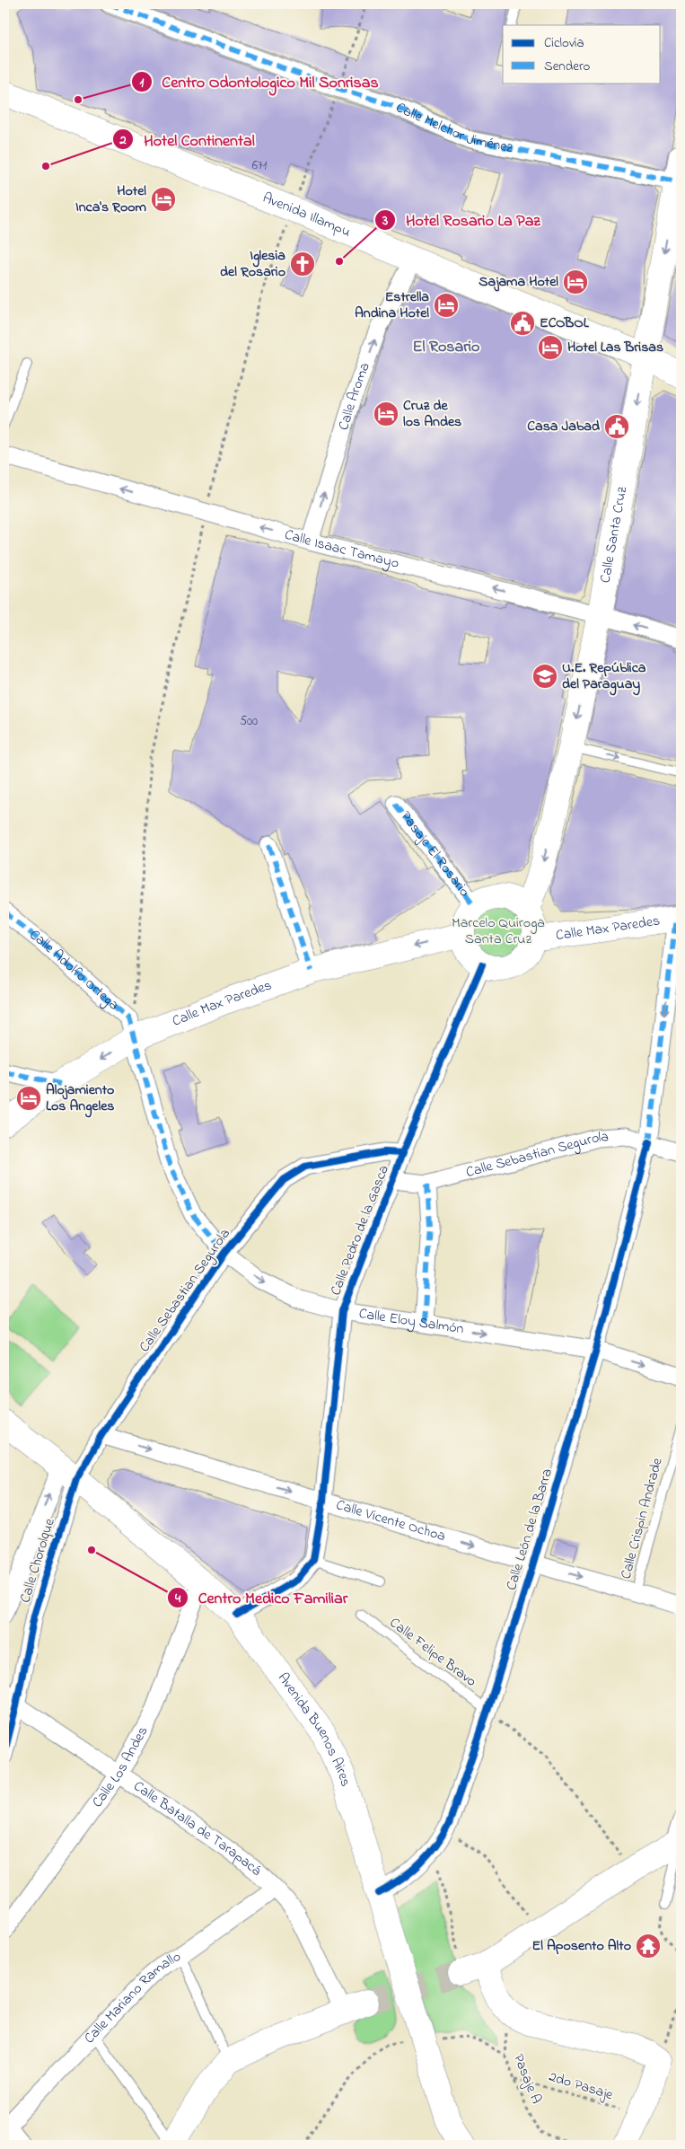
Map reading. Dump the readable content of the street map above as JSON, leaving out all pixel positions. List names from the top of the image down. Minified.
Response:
{"streets":{"main road":["Avenida Illampu","Calle Santa Cruz","Calle Max Paredes","Avenida Buenos Aires"],"street":["Calle Melchor Jiménez","Calle Aroma","Calle Isaac Tamayo","Pasaje El Rosario","Calle Adolfo Ortega","Calle Sebastian Segurola","Calle Pedro de la Gasca","Calle Eloy Salmón","Calle Vicente Ochoa","Calle León de la Barra","Calle Chorolque","Calle Los Andes","Calle Batalla de Tarapacá","Calle Mariano Ramallo"],"lane":["Calle Crispin Andrade","Calle Felipe Bravo"],"path":["Pasaje A","2do Pasaje"]},"crossings":[["Calle Melchor Jiménez","Calle Santa Cruz"],["Avenida Illampu","Calle Aroma"],["Avenida Illampu","Calle Santa Cruz"],["Calle Aroma","Calle Isaac Tamayo"],["Calle Santa Cruz","Calle Isaac Tamayo"],["Calle Santa Cruz","Pasaje El Rosario"],["Calle Santa Cruz","Calle Max Paredes"],["Calle Santa Cruz","Calle Pedro de la Gasca"],["Pasaje El Rosario","Calle Max Paredes"],["Pasaje El Rosario","Calle Pedro de la Gasca"],["Calle Max Paredes","Calle Adolfo Ortega"],["Calle Max Paredes","Calle Pedro de la Gasca"],["Calle Max Paredes","Calle Eloy Salmón"],["Calle Max Paredes","Calle León de la Barra"],["Calle Adolfo Ortega","Calle Eloy Salmón"],["Calle Sebastian Segurola","Calle Pedro de la Gasca"],["Calle Sebastian Segurola","Calle Eloy Salmón"],["Calle Sebastian Segurola","Calle Vicente Ochoa"],["Calle Sebastian Segurola","Calle León de la Barra"],["Calle Sebastian Segurola","Calle Chorolque"],["Calle Sebastian Segurola","Avenida Buenos Aires"],["Calle Pedro de la Gasca","Calle Eloy Salmón"],["Calle Pedro de la Gasca","Calle Vicente Ochoa"],["Calle Pedro de la Gasca","Avenida Buenos Aires"],["Calle Eloy Salmón","Calle León de la Barra"],["Calle Crispin Andrade","Calle Vicente Ochoa"],["Calle Vicente Ochoa","Calle León de la Barra"],["Calle León de la Barra","Calle Felipe Bravo"],["Calle León de la Barra","Avenida Buenos Aires"],["Calle Chorolque","Avenida Buenos Aires"],["Calle Chorolque","Calle Batalla de Tarapacá"],["Avenida Buenos Aires","Calle Los Andes"],["Calle Los Andes","Calle Batalla de Tarapacá"],["Calle Batalla de Tarapacá","Calle Mariano Ramallo"],["Pasaje A","2do Pasaje"]],"one_way":["Calle Aroma","Calle Santa Cruz","Calle Isaac Tamayo","Calle Max Paredes","Calle Eloy Salmón","Calle Vicente Ochoa"],"districts":["El Rosario"],"parks":["Marcelo Quiroga Santa Cruz"],"places":{"other":["Centro Odontologico Mil Sonrisas","Hotel Continental","Hotel Rosario La Paz","Centro Medico Familiar"],"hotel":["Hotel Inca's Room","Sajama Hotel","Estrella Andina Hotel","Hotel Las Brisas","Cruz de los Andes","Alojamiento Los Angeles"],"church":["Iglesia del Rosario"],"public building":["ECOBOL","Casa Jabad"],"school or university":["U.E. República del Paraguay"],"temple":["El Aposento Alto"]},"house_numbers":["671","500"],"legend":["Ciclovía","Sendero"]}
